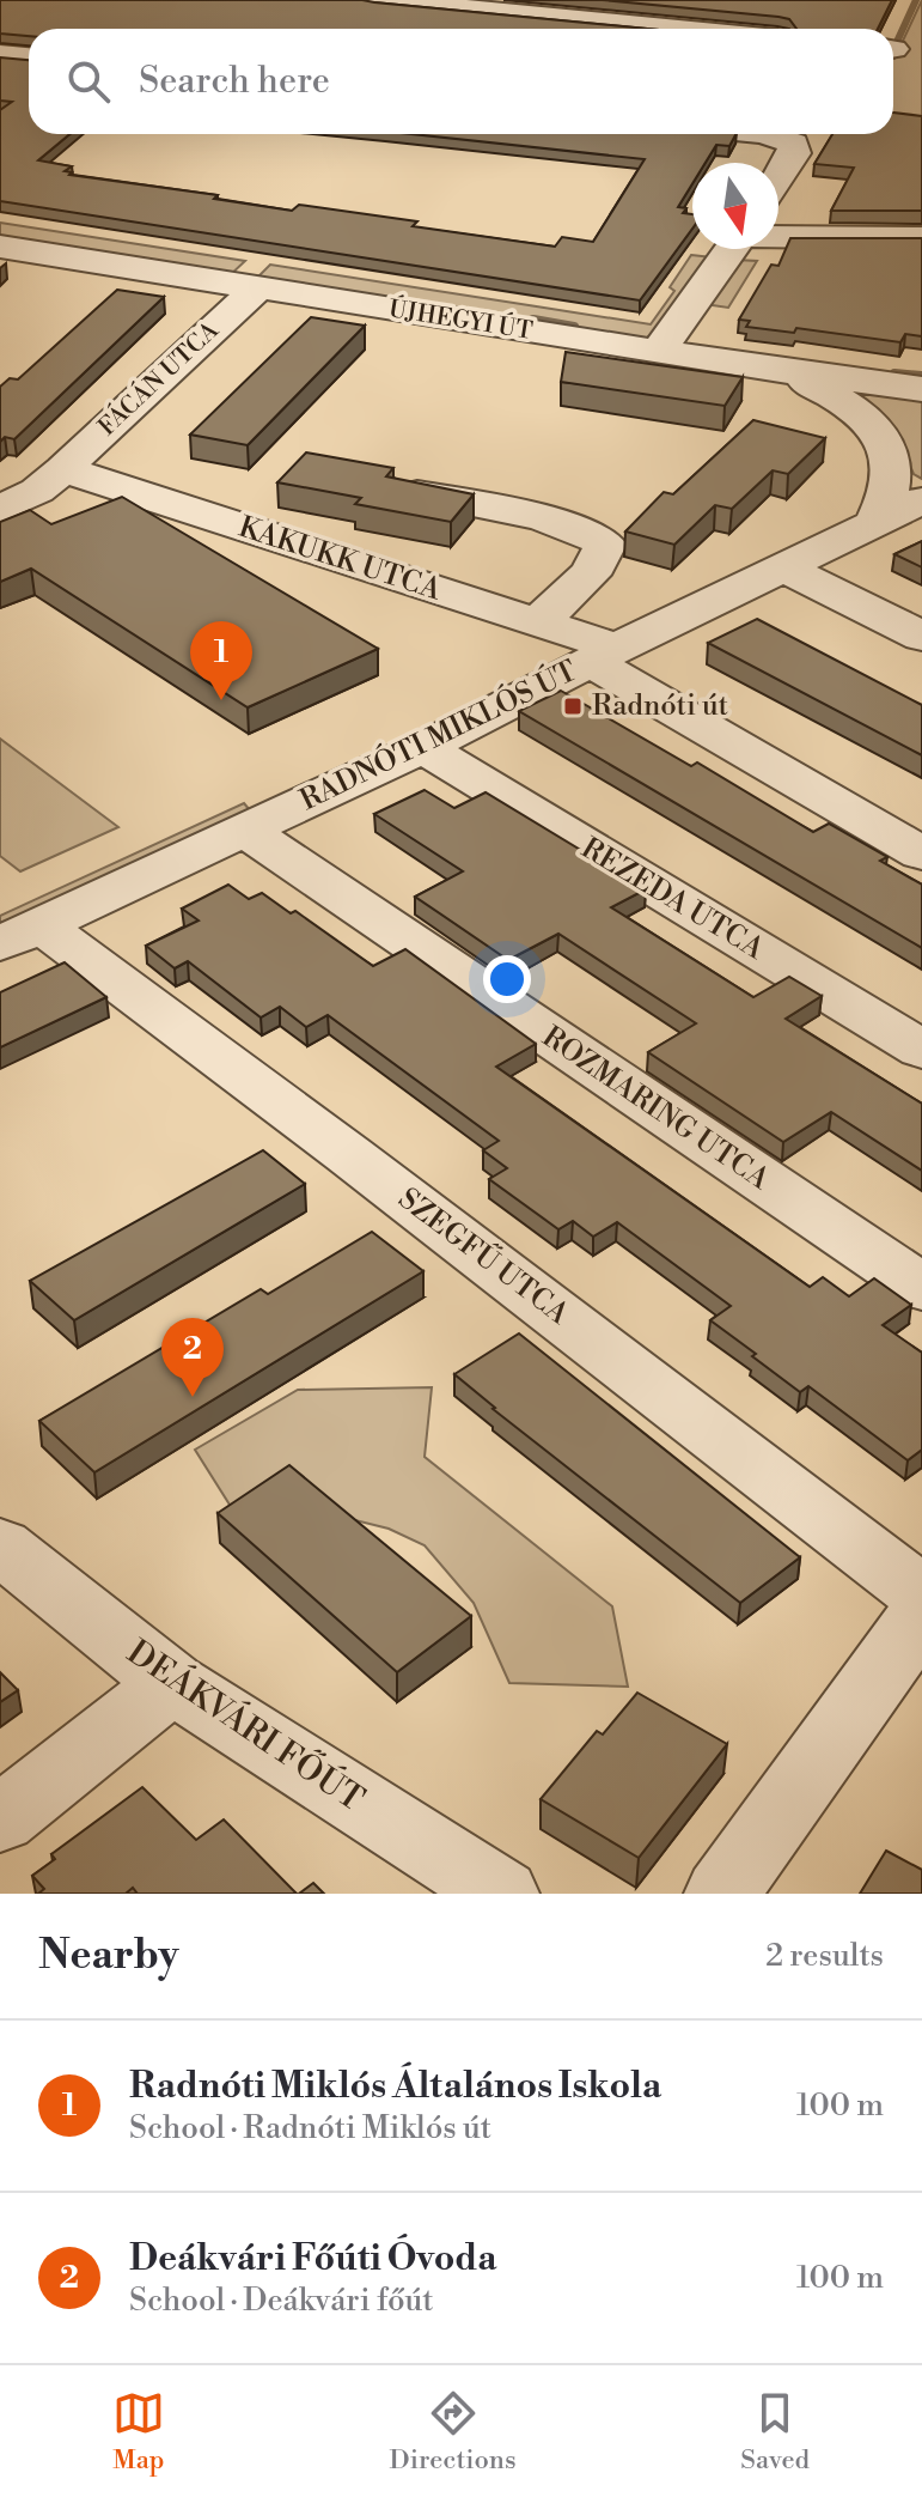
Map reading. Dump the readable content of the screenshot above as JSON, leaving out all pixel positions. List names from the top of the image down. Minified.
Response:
{"streets":{"street":["ÚJHEGYI ÚT","FÁCÁN UTCA","KAKUKK UTCA","RADNÓTI MIKLÓS ÚT","REZEDA UTCA","ROZMARING UTCA","SZEGFŰ UTCA","DEÁKVÁRI FŐÚT"]},"crossings":[["ÚJHEGYI ÚT","FÁCÁN UTCA"],["FÁCÁN UTCA","KAKUKK UTCA"],["KAKUKK UTCA","RADNÓTI MIKLÓS ÚT"],["RADNÓTI MIKLÓS ÚT","REZEDA UTCA"],["RADNÓTI MIKLÓS ÚT","ROZMARING UTCA"],["RADNÓTI MIKLÓS ÚT","SZEGFŰ UTCA"]],"places":{"transit":["Radnóti út"]},"north":"bottom","page":{"search":"Search here","pins":["1","2"],"heading":["Nearby","2 results"],"list":[{"mark":"1","name":"Radnóti Miklós Általános Iskola","note":"School · Radnóti Miklós út","value":"100 m"},{"mark":"2","name":"Deákvári Főúti Óvoda","note":"School · Deákvári főút","value":"100 m"}],"nav":["Map","Directions","Saved"]}}
